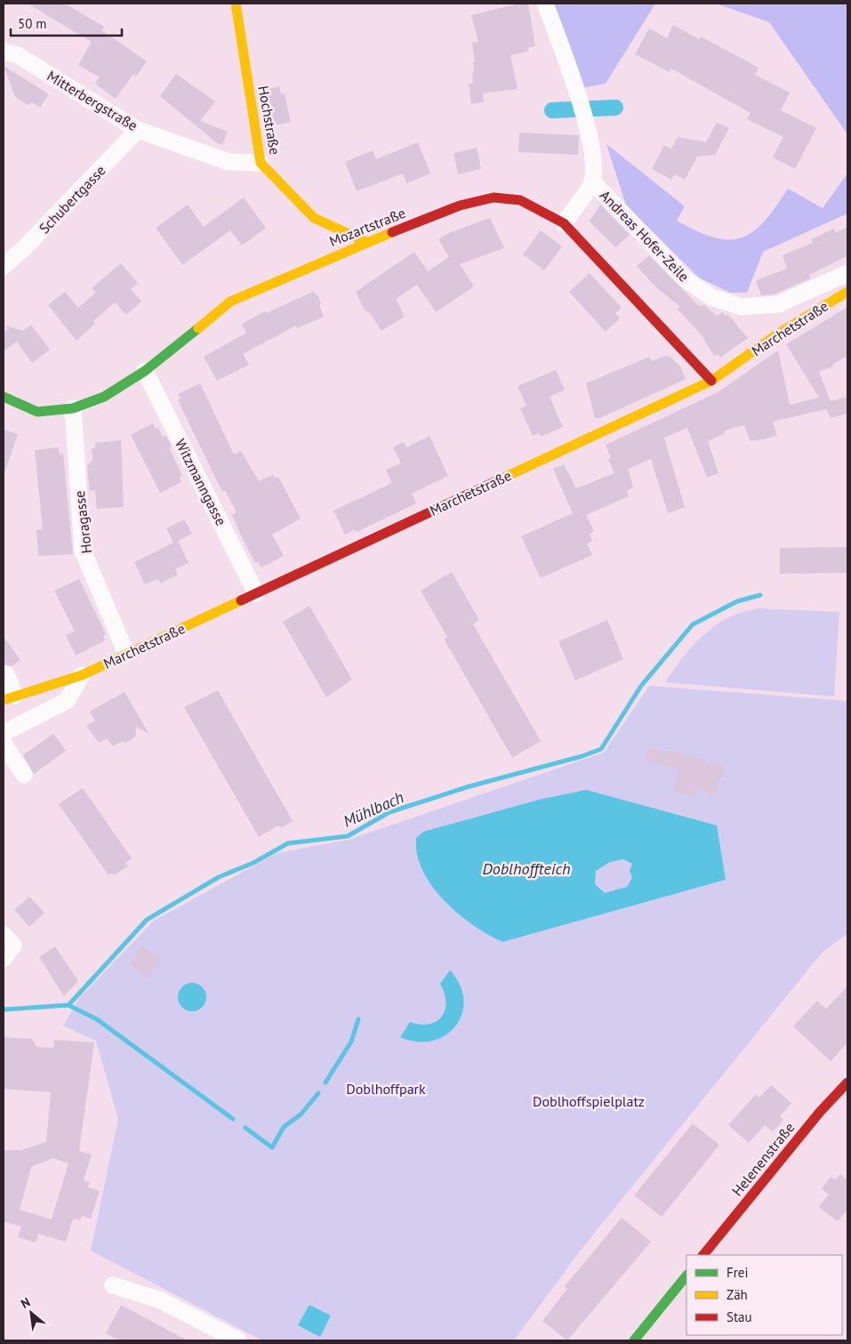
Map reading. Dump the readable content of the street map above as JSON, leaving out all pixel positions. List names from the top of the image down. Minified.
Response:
{"streets":{"street":["Mitterbergstraße","Hochstraße","Schubertgasse","Mozartstraße","Andreas Hofer-Zeile","Marchetstraße","Witzmanngasse","Horagasse","Helenenstraße"]},"crossings":[["Mitterbergstraße","Hochstraße"],["Mitterbergstraße","Schubertgasse"],["Hochstraße","Mozartstraße"],["Mozartstraße","Andreas Hofer-Zeile"],["Mozartstraße","Marchetstraße"],["Mozartstraße","Witzmanngasse"],["Mozartstraße","Horagasse"],["Marchetstraße","Witzmanngasse"],["Marchetstraße","Horagasse"]],"water":["Mühlbach","Doblhoffteich"],"parks":["Doblhoffpark","Doblhoffspielplatz"],"legend":["Frei","Zäh","Stau"],"scale_bar":"50 m","north":"top left"}
